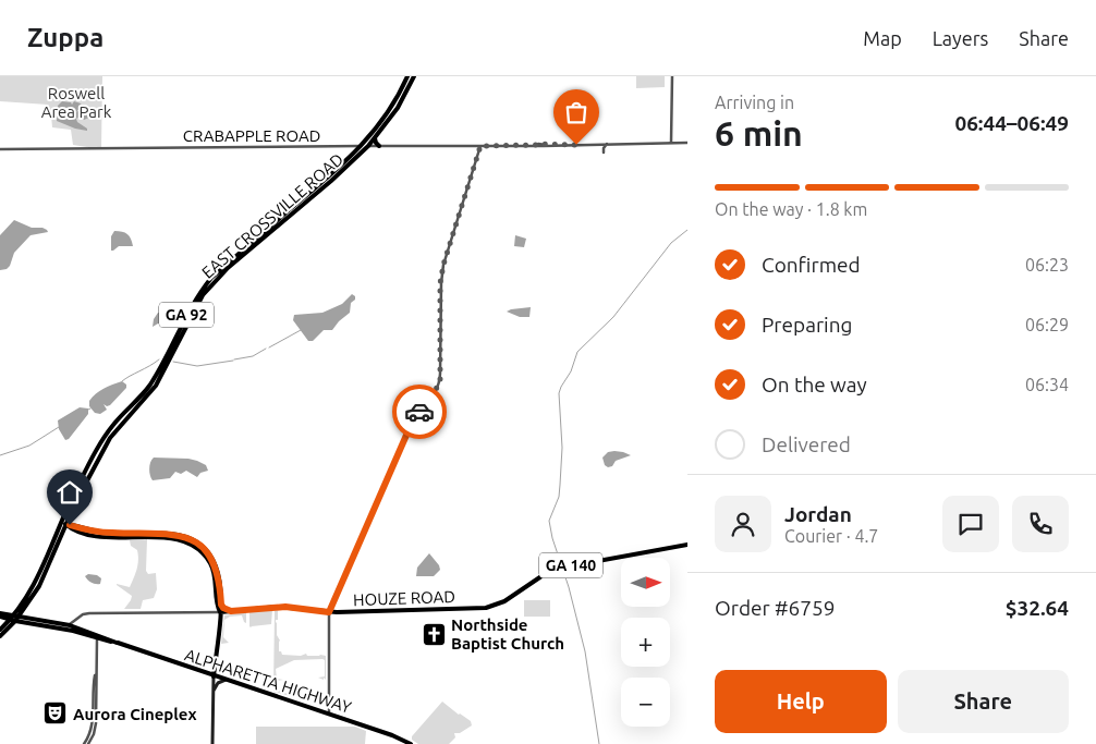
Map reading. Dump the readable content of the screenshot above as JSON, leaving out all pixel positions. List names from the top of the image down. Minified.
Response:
{"streets":{"main road":["EAST CROSSVILLE ROAD","GA 92","GA 140","HOUZE ROAD","ALPHARETTA HIGHWAY"],"street":["CRABAPPLE ROAD"]},"crossings":[["CRABAPPLE ROAD","EAST CROSSVILLE ROAD"],["CRABAPPLE ROAD","GA 92"],["EAST CROSSVILLE ROAD","GA 92"],["EAST CROSSVILLE ROAD","ALPHARETTA HIGHWAY"],["GA 92","ALPHARETTA HIGHWAY"],["HOUZE ROAD","ALPHARETTA HIGHWAY"]],"parks":["Roswell Area Park"],"places":{"church":["Northside Baptist Church"],"theatre":["Aurora Cineplex"]},"north":"right","page":{"header":"Zuppa","nav":["Map","Layers","Share"],"heading":["6 min","Arriving in","06:44–06:49"],"panel":["Jordan","Courier · 4.7","Order #6759","$32.64"],"bar":"On the way · 1.8 km","list":[["Confirmed","06:23"],["Preparing","06:29"],["On the way","06:34"],"Delivered"],"map_buttons":["+","−"],"buttons":["Help","Share"]}}
